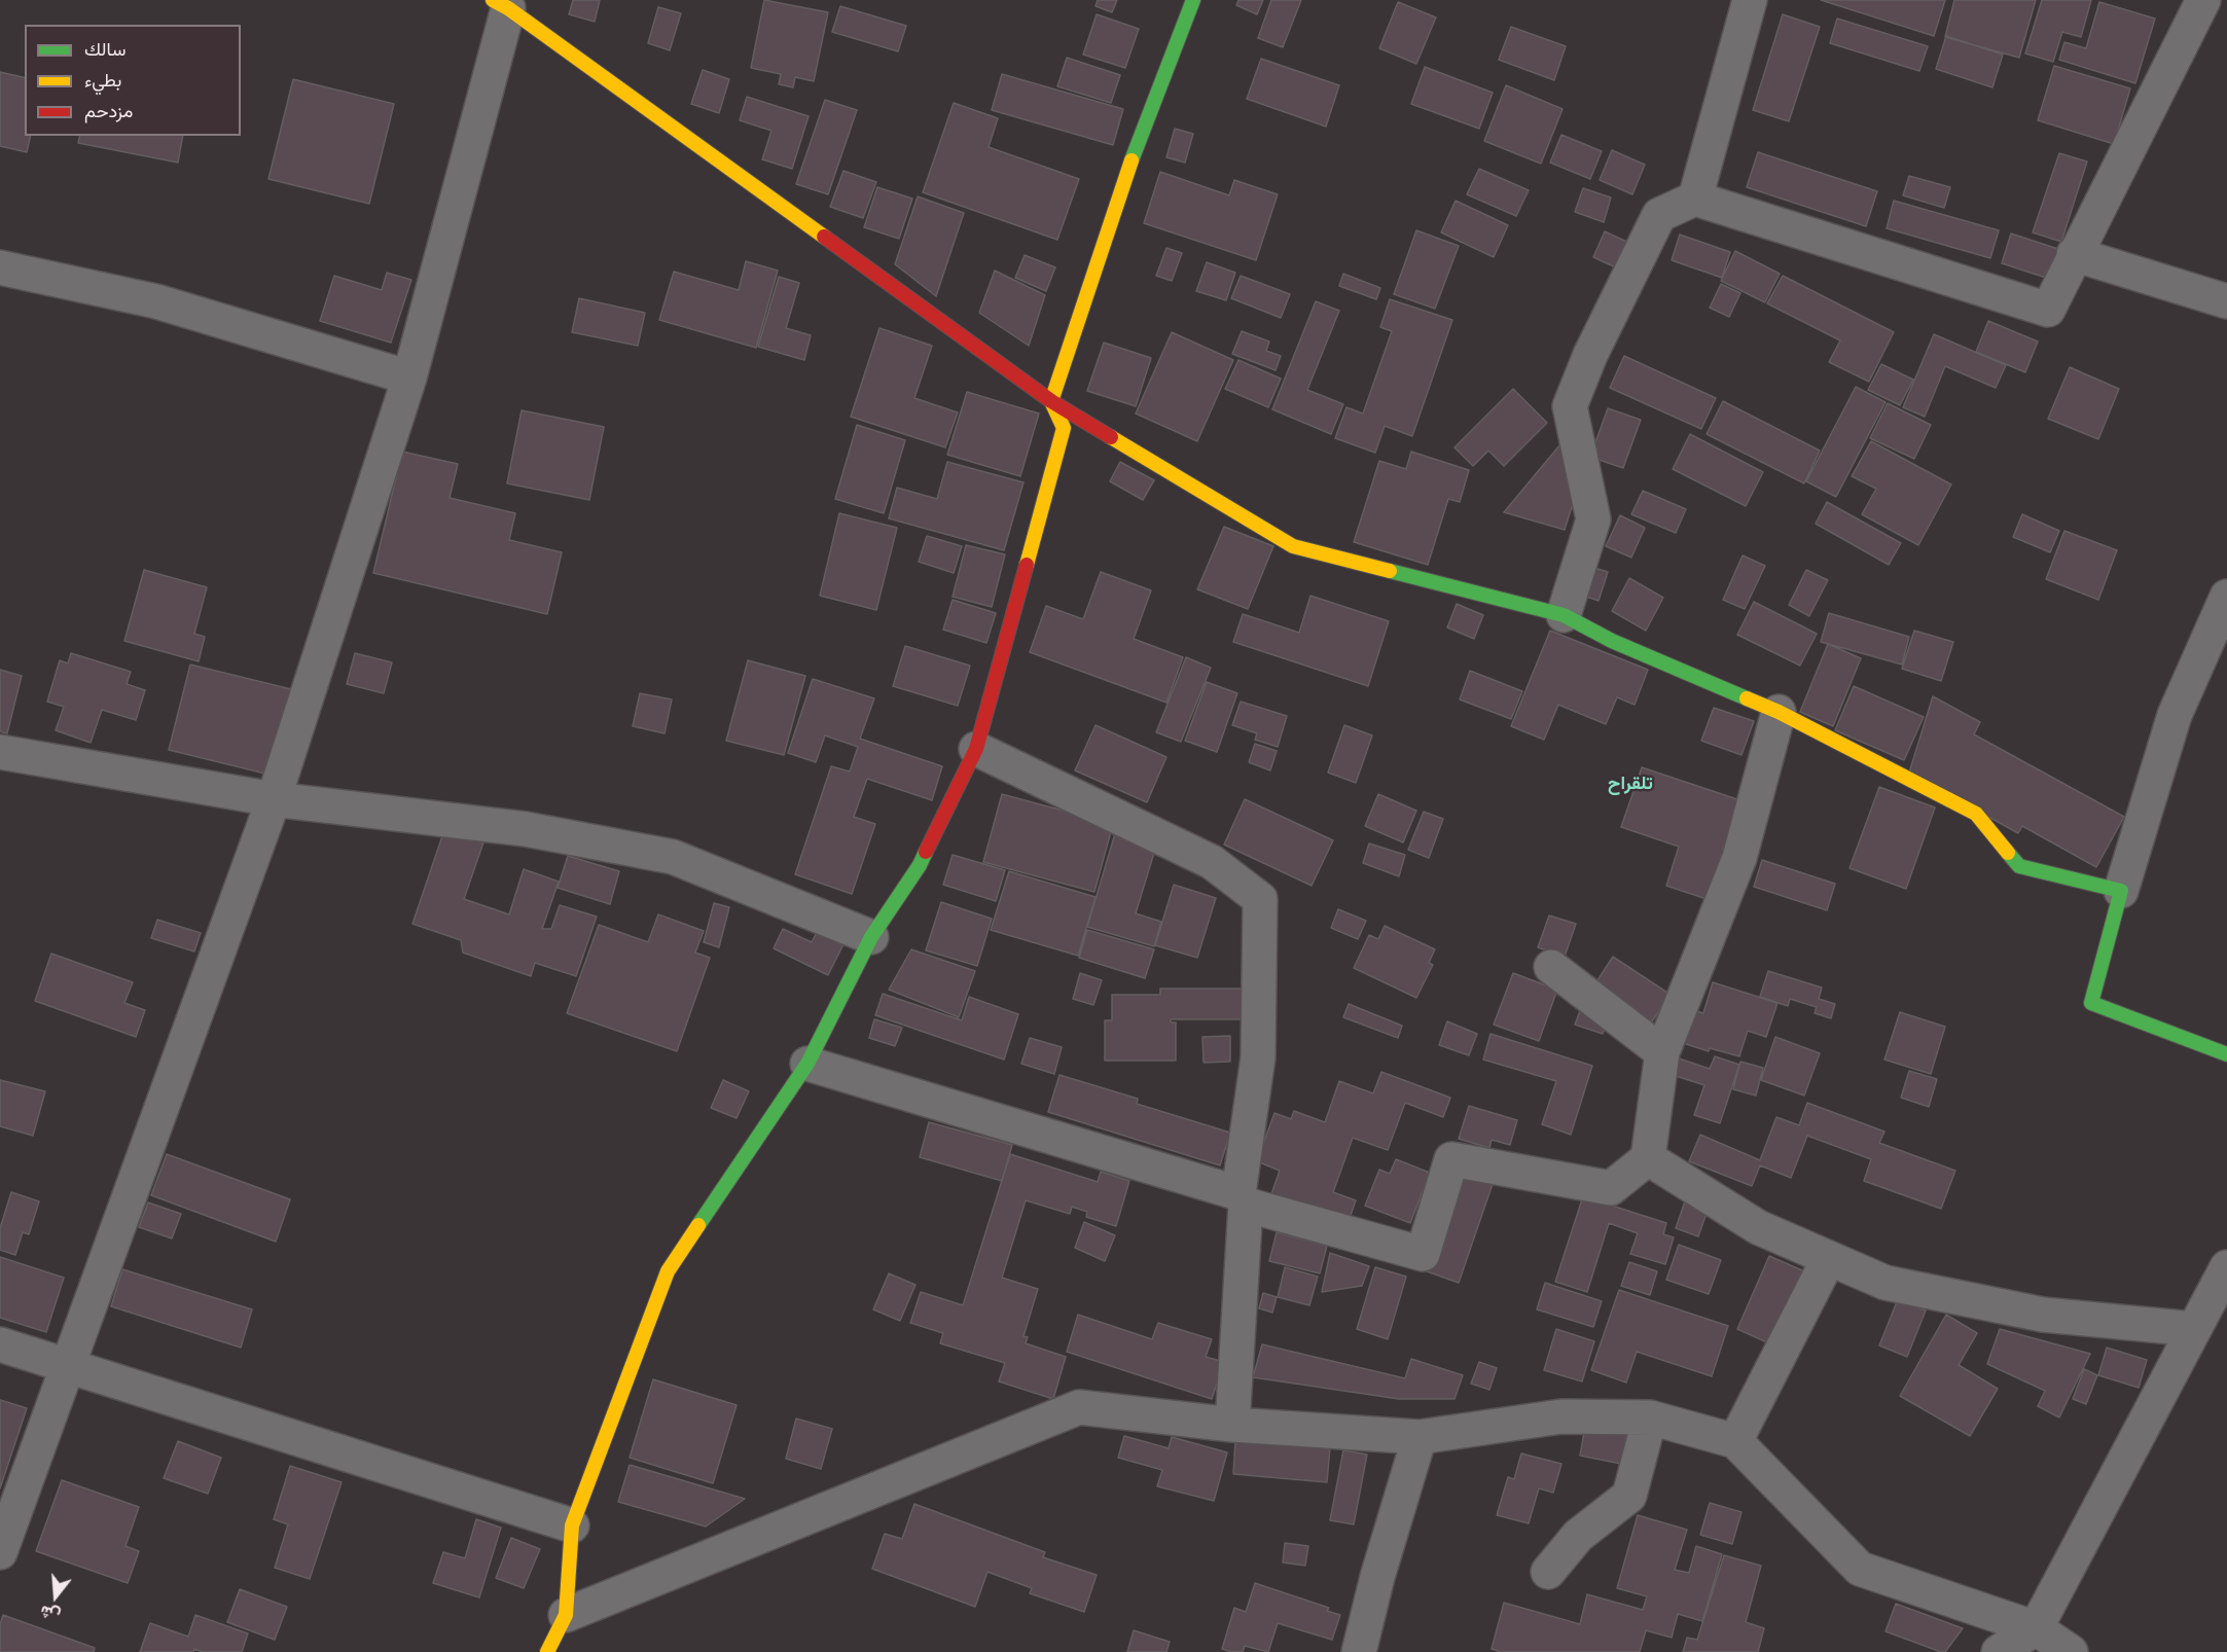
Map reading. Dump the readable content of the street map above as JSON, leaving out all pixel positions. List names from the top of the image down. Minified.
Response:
{"districts":["تلقراح"],"legend":["سالك","بطيء","مزدحم"],"north":"bottom"}
